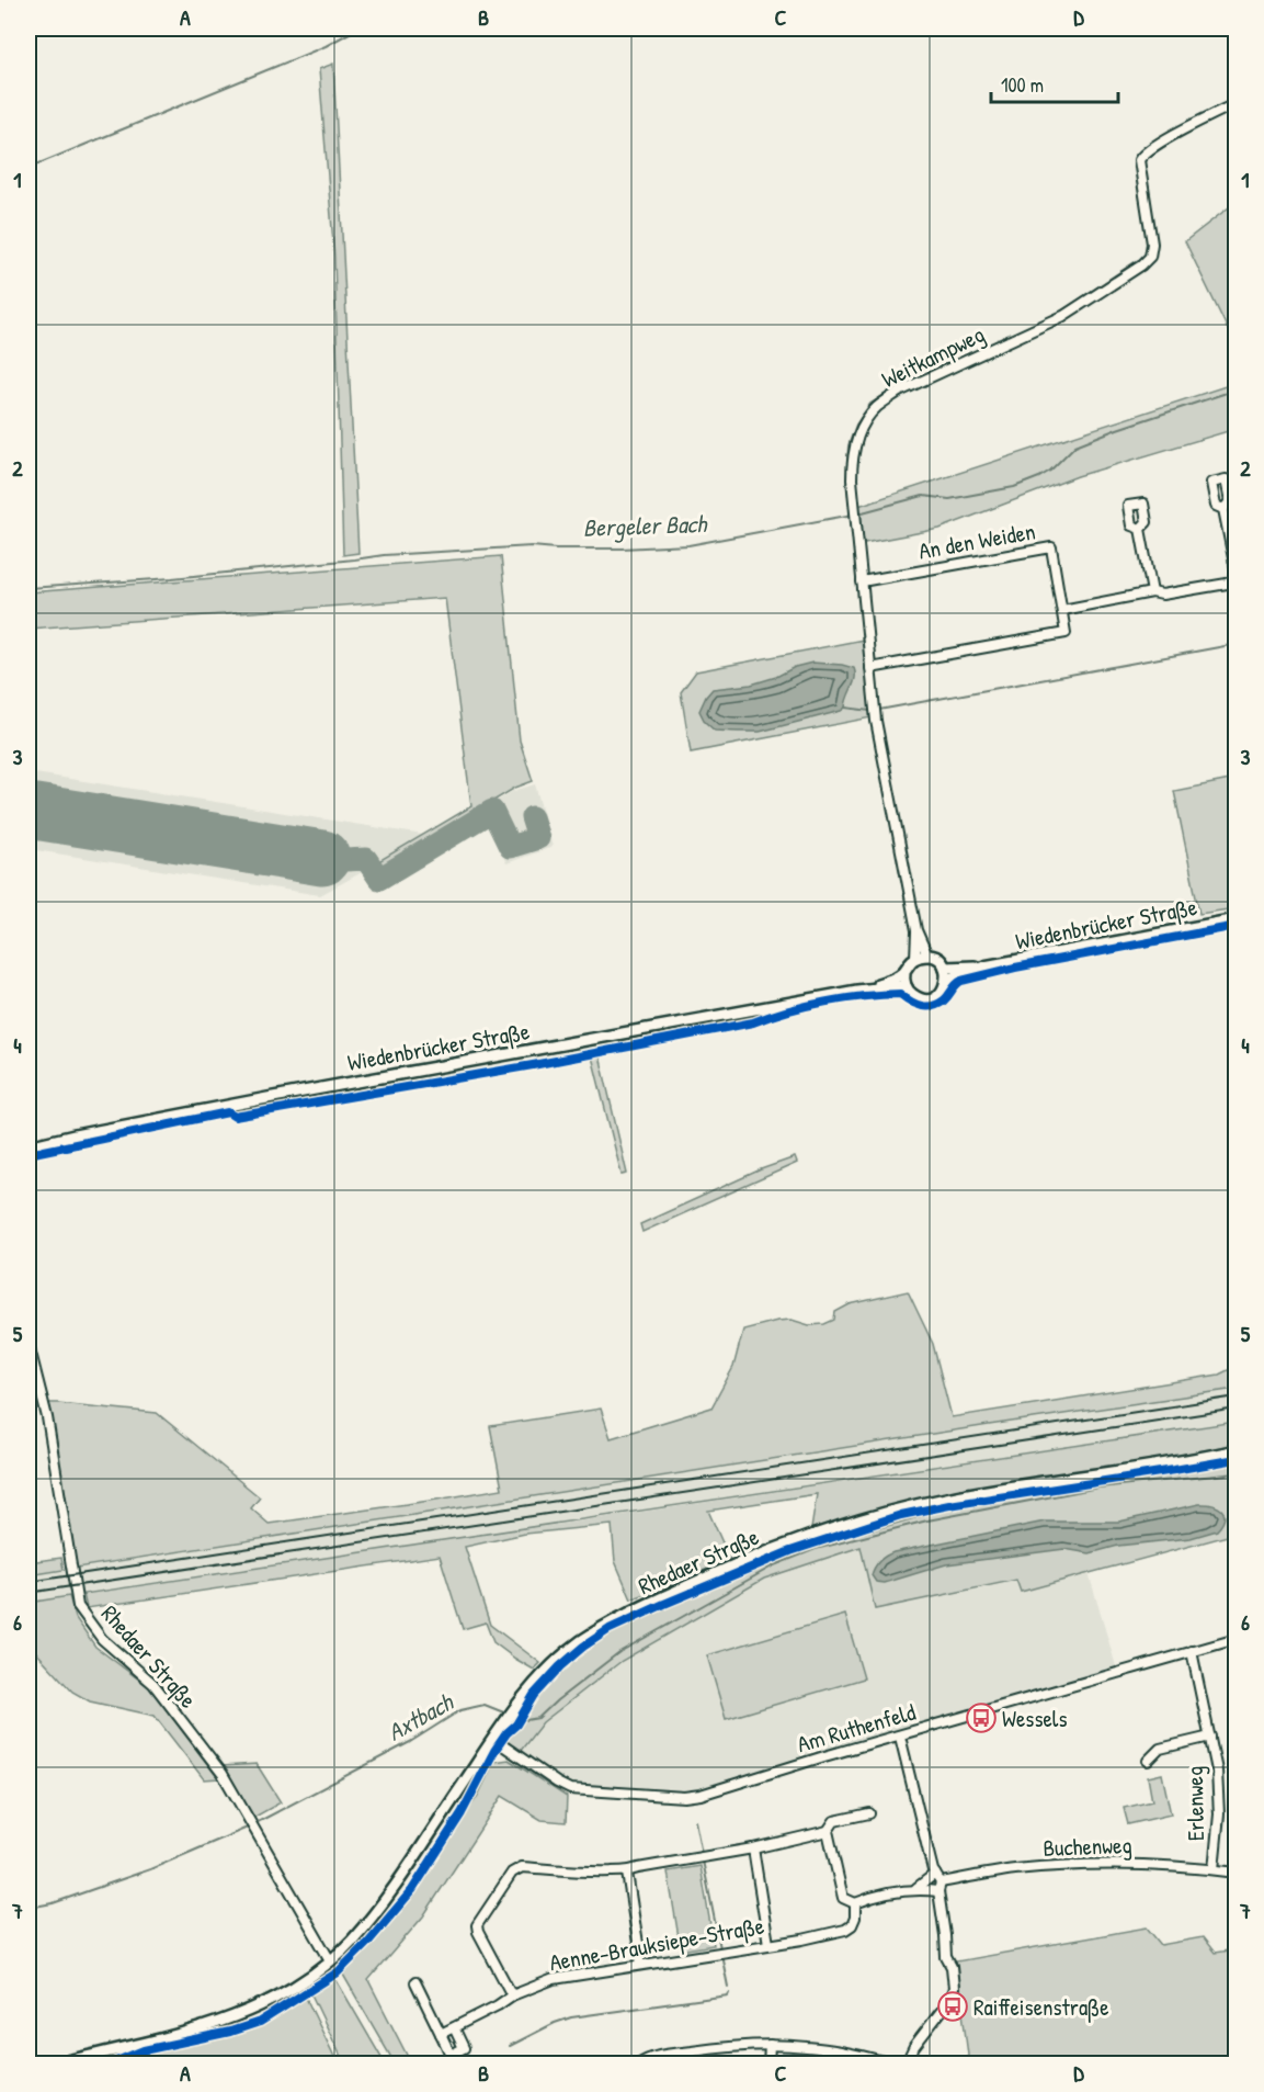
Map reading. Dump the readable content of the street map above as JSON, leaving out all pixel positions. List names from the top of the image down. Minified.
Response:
{"streets":{"street":["Weitkampweg","An den Weiden","Wiedenbrücker Straße","Rhedaer Straße","Am Ruthenfeld","Erlenweg","Buchenweg","Aenne-Brauksiepe-Straße"]},"crossings":[["Weitkampweg","An den Weiden"],["Rhedaer Straße","Am Ruthenfeld"],["Am Ruthenfeld","Erlenweg"],["Erlenweg","Buchenweg"]],"water":["Bergeler Bach","Axtbach"],"places":{"bus stop":["Wessels","Raiffeisenstraße"]},"scale_bar":"100 m","grid":{"columns":["A","B","C","D"],"rows":["1","2","3","4","5","6","7"]}}
